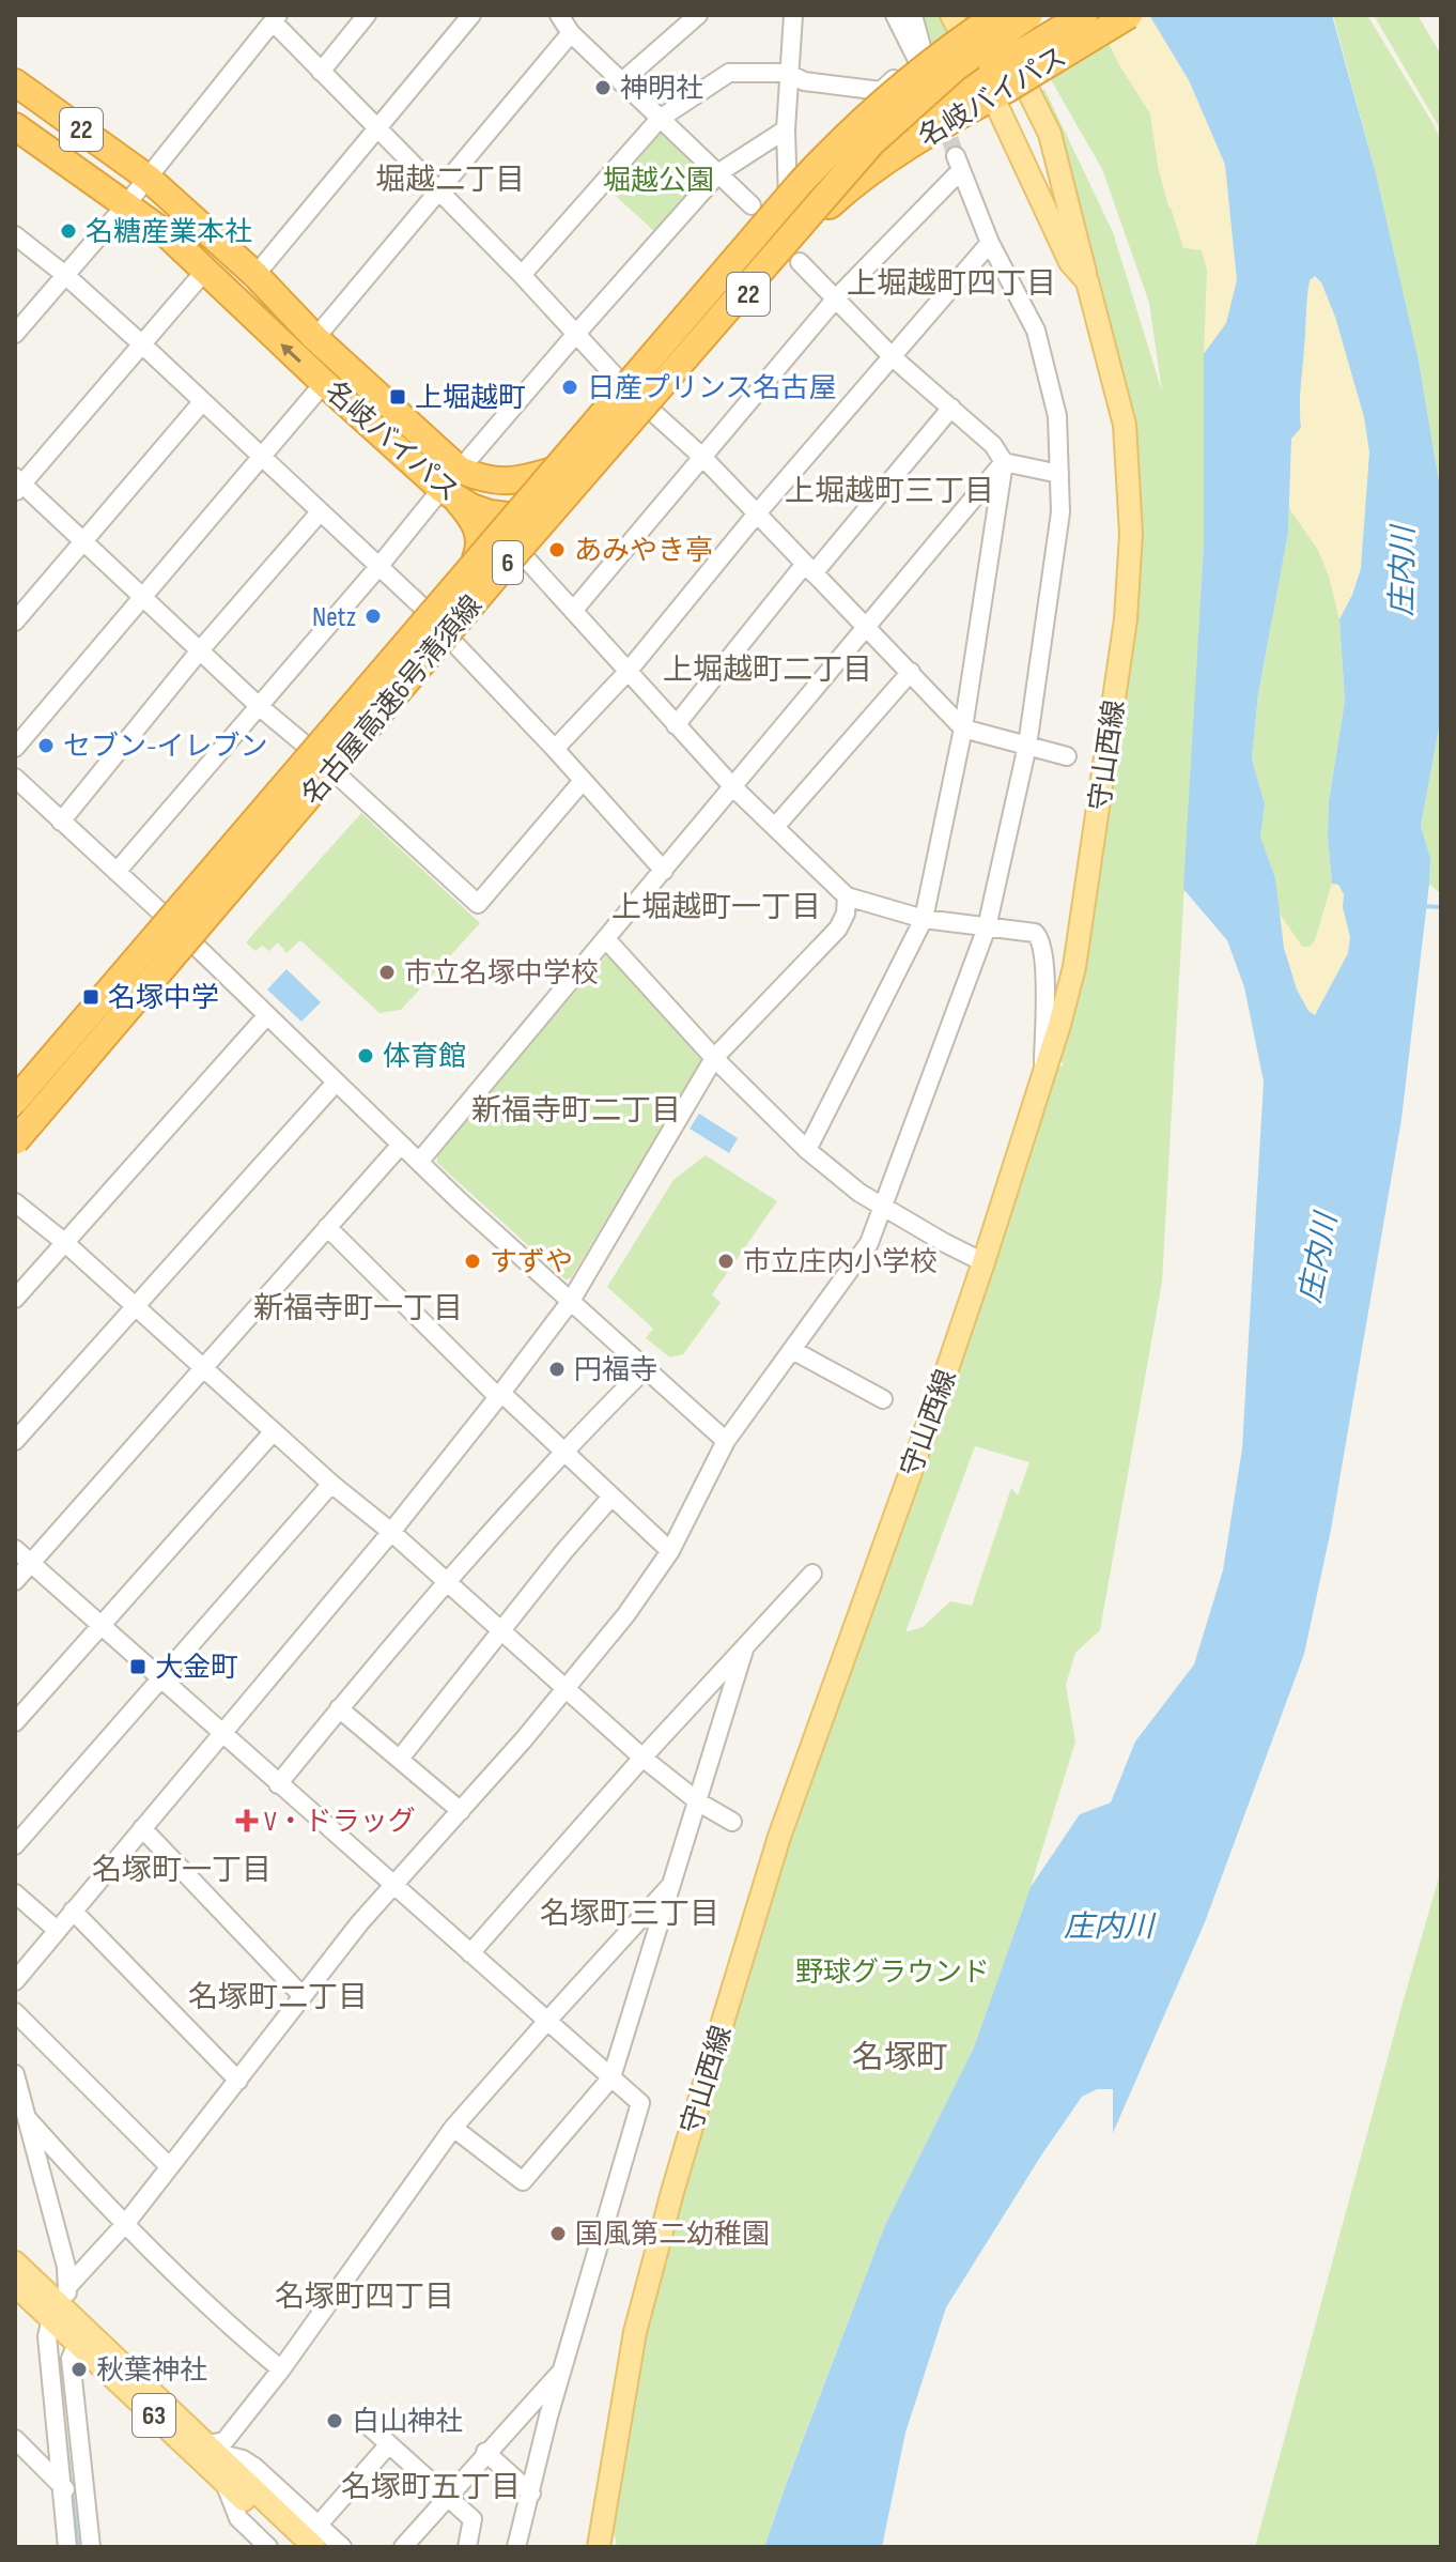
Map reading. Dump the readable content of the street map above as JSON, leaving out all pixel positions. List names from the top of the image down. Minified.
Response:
{"streets":{"highway":["名岐バイパス","22","6","名古屋高速6号清須線"],"main road":["守山西線","63"]},"crossings":[["名岐バイパス","名古屋高速6号清須線"],["名岐バイパス","守山西線"]],"districts":["堀越二丁目","上堀越町四丁目","上堀越町三丁目","上堀越町二丁目","上堀越町一丁目","新福寺町二丁目","新福寺町一丁目","名塚町一丁目","名塚町三丁目","名塚町二丁目","名塚町","名塚町四丁目","名塚町五丁目"],"water":["庄内川"],"parks":["堀越公園","野球グラウンド"],"places":{"other":["神明社","名糖産業本社","日産プリンス名古屋","あみやき亭","Netz","セブン-イレブン","市立名塚中学校","体育館","すずや","市立庄内小学校","円福寺","国風第二幼稚園","秋葉神社","白山神社"],"transit":["上堀越町","名塚中学","大金町"],"health":["V・ドラッグ"]}}
